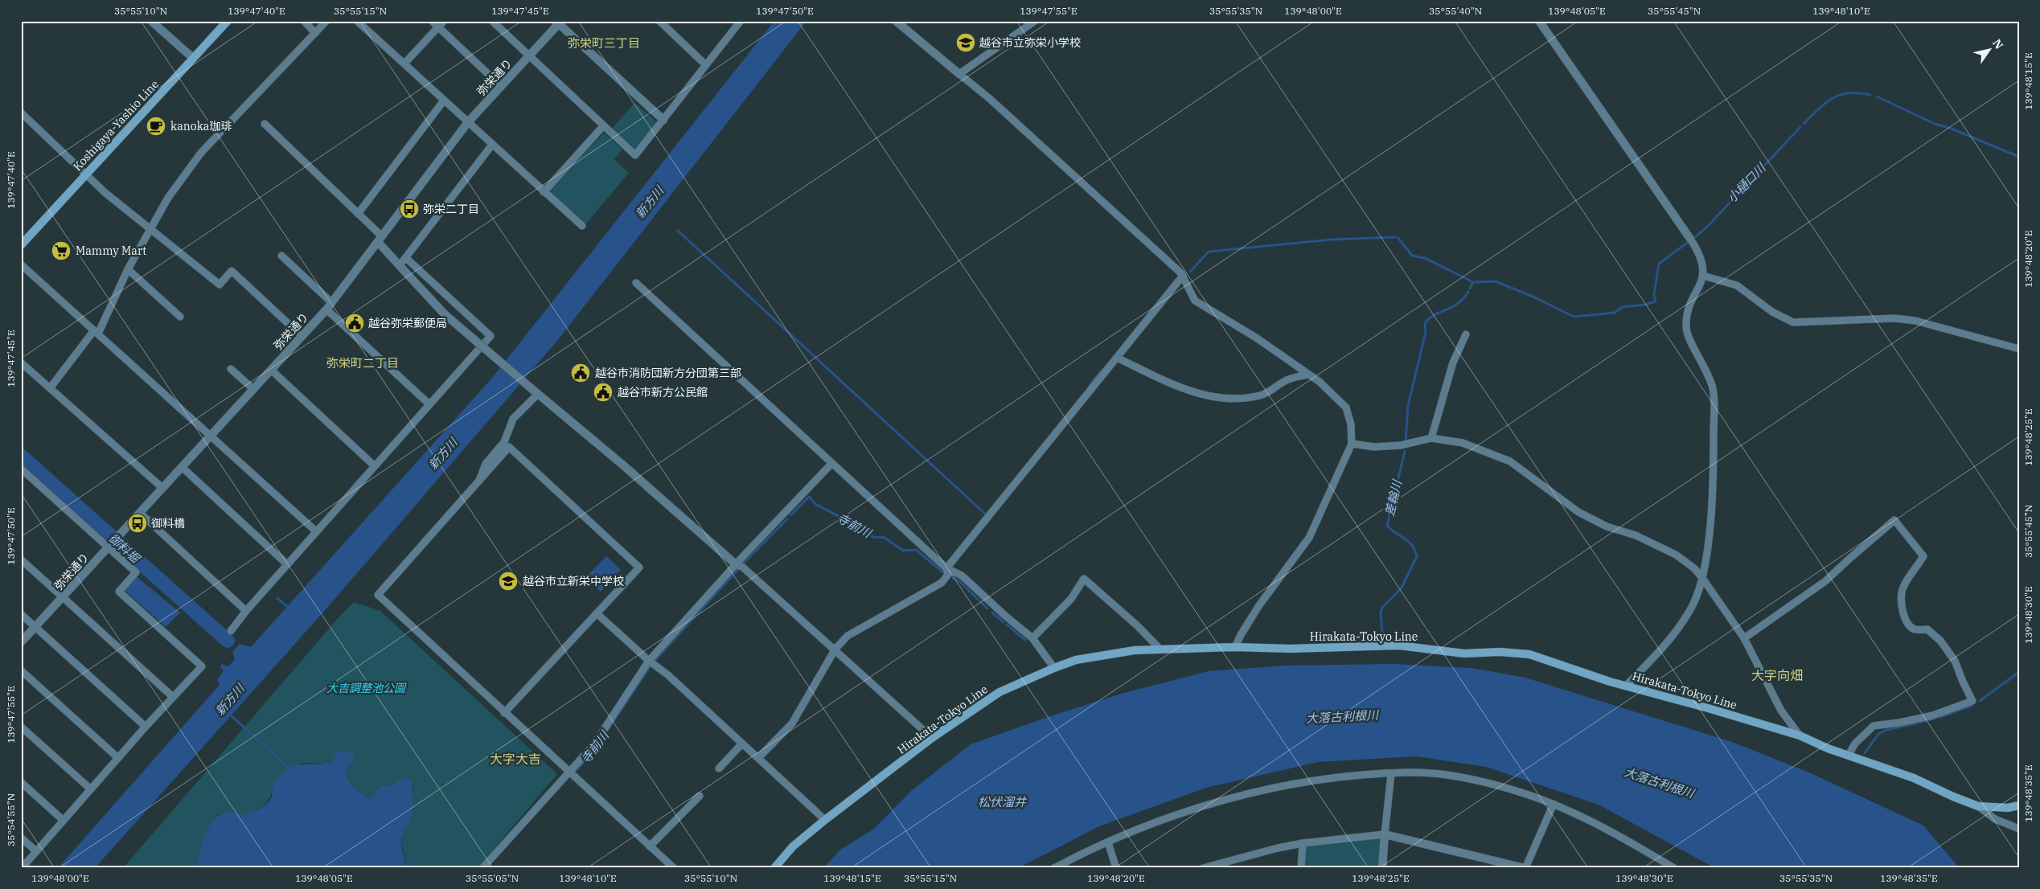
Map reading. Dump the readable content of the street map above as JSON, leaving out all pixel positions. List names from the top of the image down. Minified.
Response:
{"streets":{"main road":["Koshigaya-Yashio Line","Hirakata-Tokyo Line"],"street":["弥栄通り"]},"districts":["弥栄町三丁目","弥栄町二丁目","大字向畑","大字大吉"],"water":["小樋口川","新方川","差輪川","寺前川","御料堀","大落古利根川","松伏溜井"],"parks":["大吉調整池公園"],"places":{"school or university":["越谷市立弥栄小学校","越谷市立新栄中学校"],"cafe":["kanoka珈琲"],"bus stop":["弥栄二丁目","御料橋"],"supermarket":["Mammy Mart"],"public building":["越谷弥栄郵便局","越谷市消防団新方分団第三部","越谷市新方公民館"]},"north":"top right","coordinates":["35°55'10\"N","139°47'40\"E","35°55'15\"N","139°47'45\"E","139°47'50\"E","139°47'55\"E","35°55'35\"N","139°48'00\"E","35°55'40\"N","139°48'05\"E","35°55'45\"N","139°48'10\"E","139°48'15\"E","139°48'20\"E","139°48'25\"E","139°48'30\"E","139°48'35\"E","35°54'55\"N","35°55'05\"N"]}
